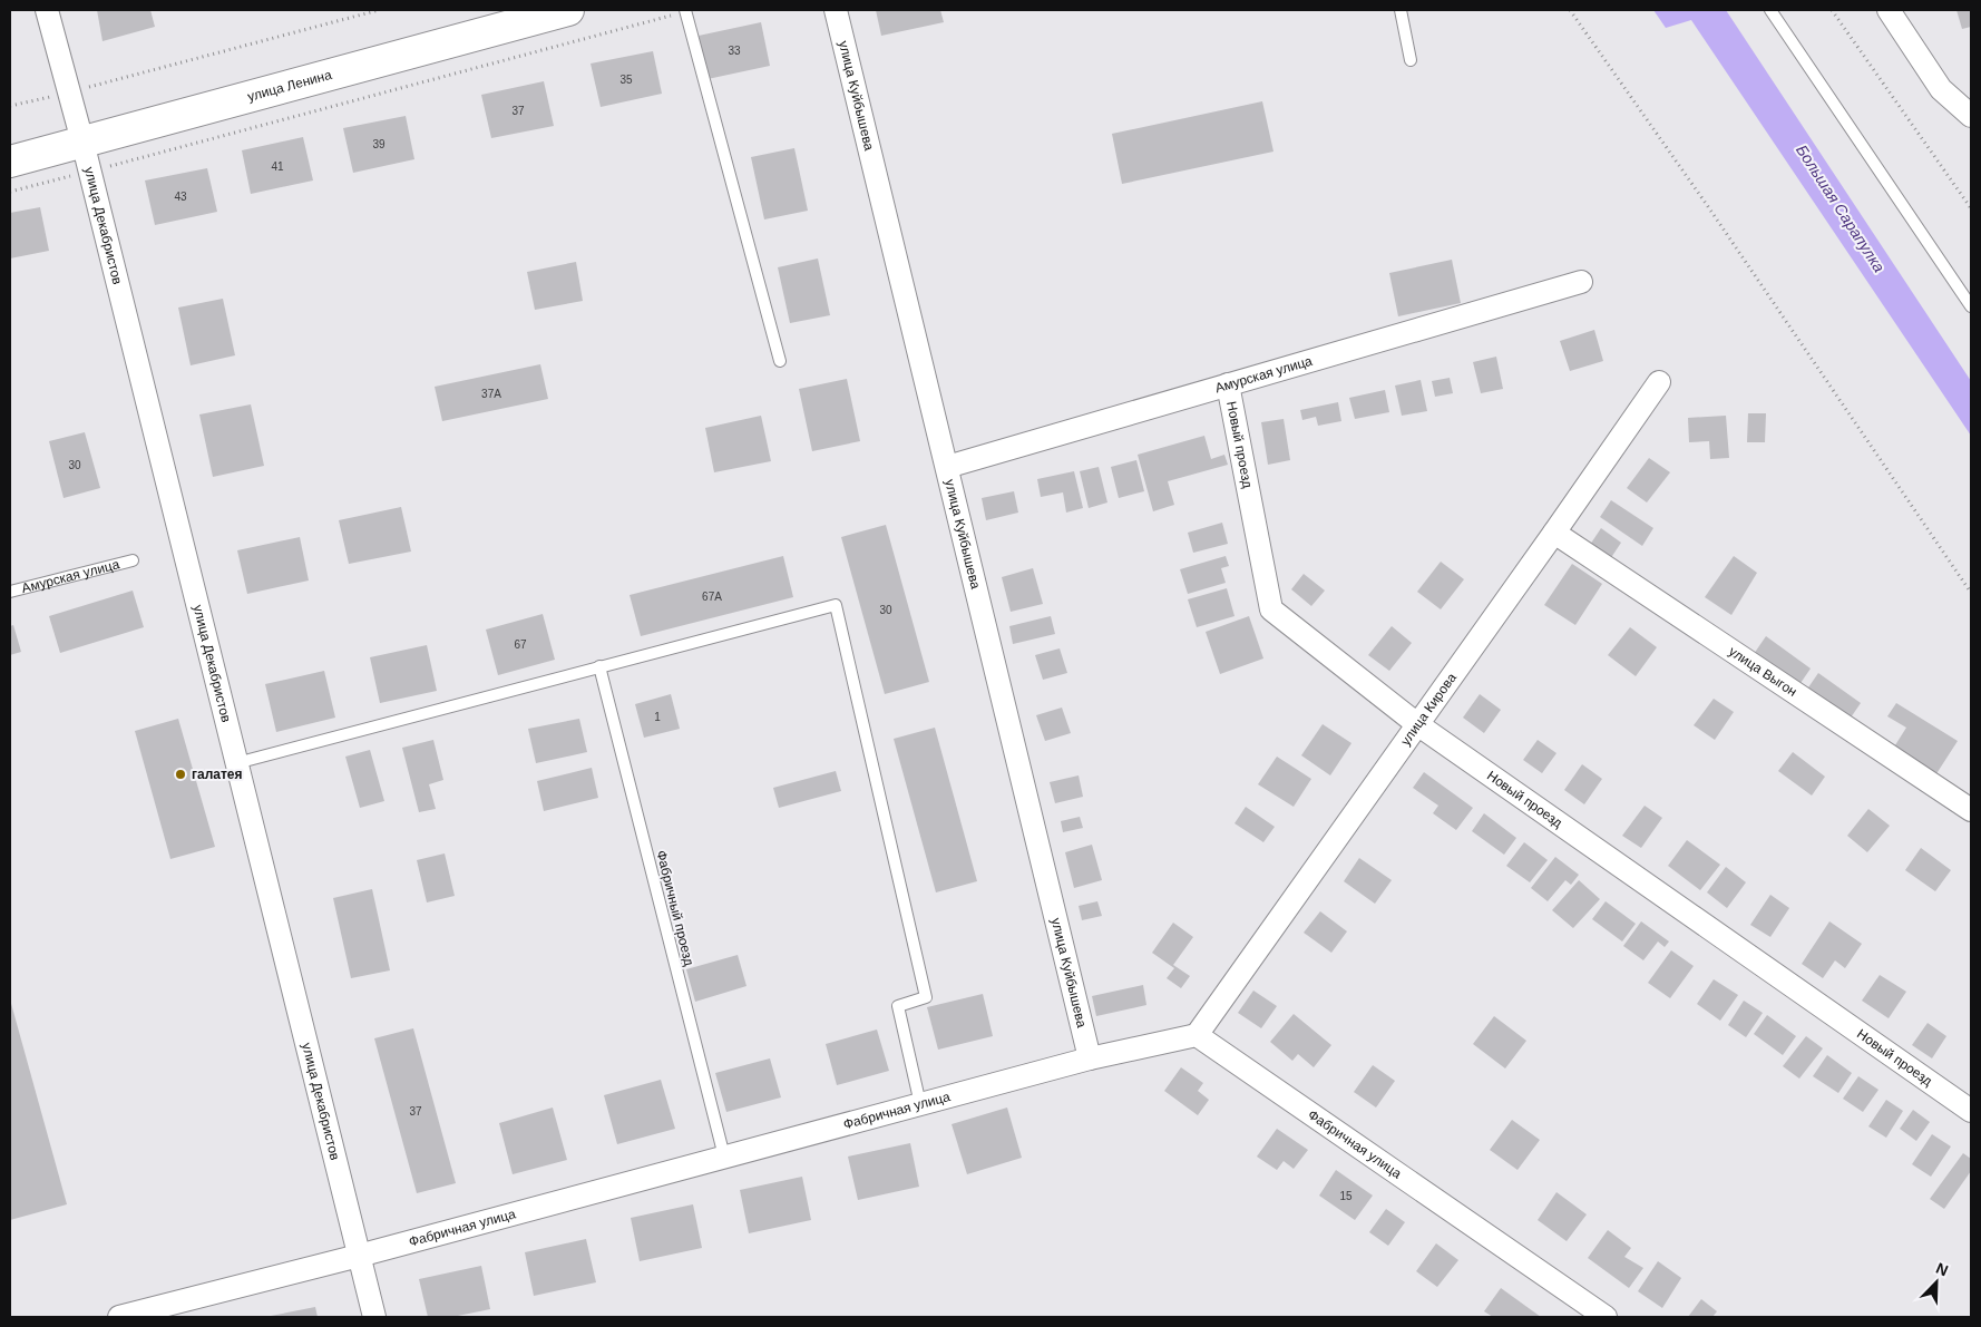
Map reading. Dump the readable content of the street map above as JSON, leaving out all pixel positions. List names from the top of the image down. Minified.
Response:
{"streets":{"main road":["улица Ленина"],"street":["улица Куйбышева","улица Декабристов","Амурская улица","Новый проезд","улица Выгон","улица Кирова","Фабричная улица"],"lane":["Фабричный проезд"]},"crossings":[["улица Ленина","улица Декабристов"],["улица Куйбышева","Амурская улица"],["улица Куйбышева","Фабричная улица"],["улица Декабристов","Фабричная улица"],["Амурская улица","Новый проезд"],["Новый проезд","улица Кирова"],["улица Выгон","улица Кирова"],["улица Кирова","Фабричная улица"],["Фабричный проезд","Фабричная улица"]],"water":["Большая Сарапулка"],"places":["галатея"],"house_numbers":["33","35","37","39","41","43","37А","30","67А","30","67","1","37","15"],"north":"top right"}
